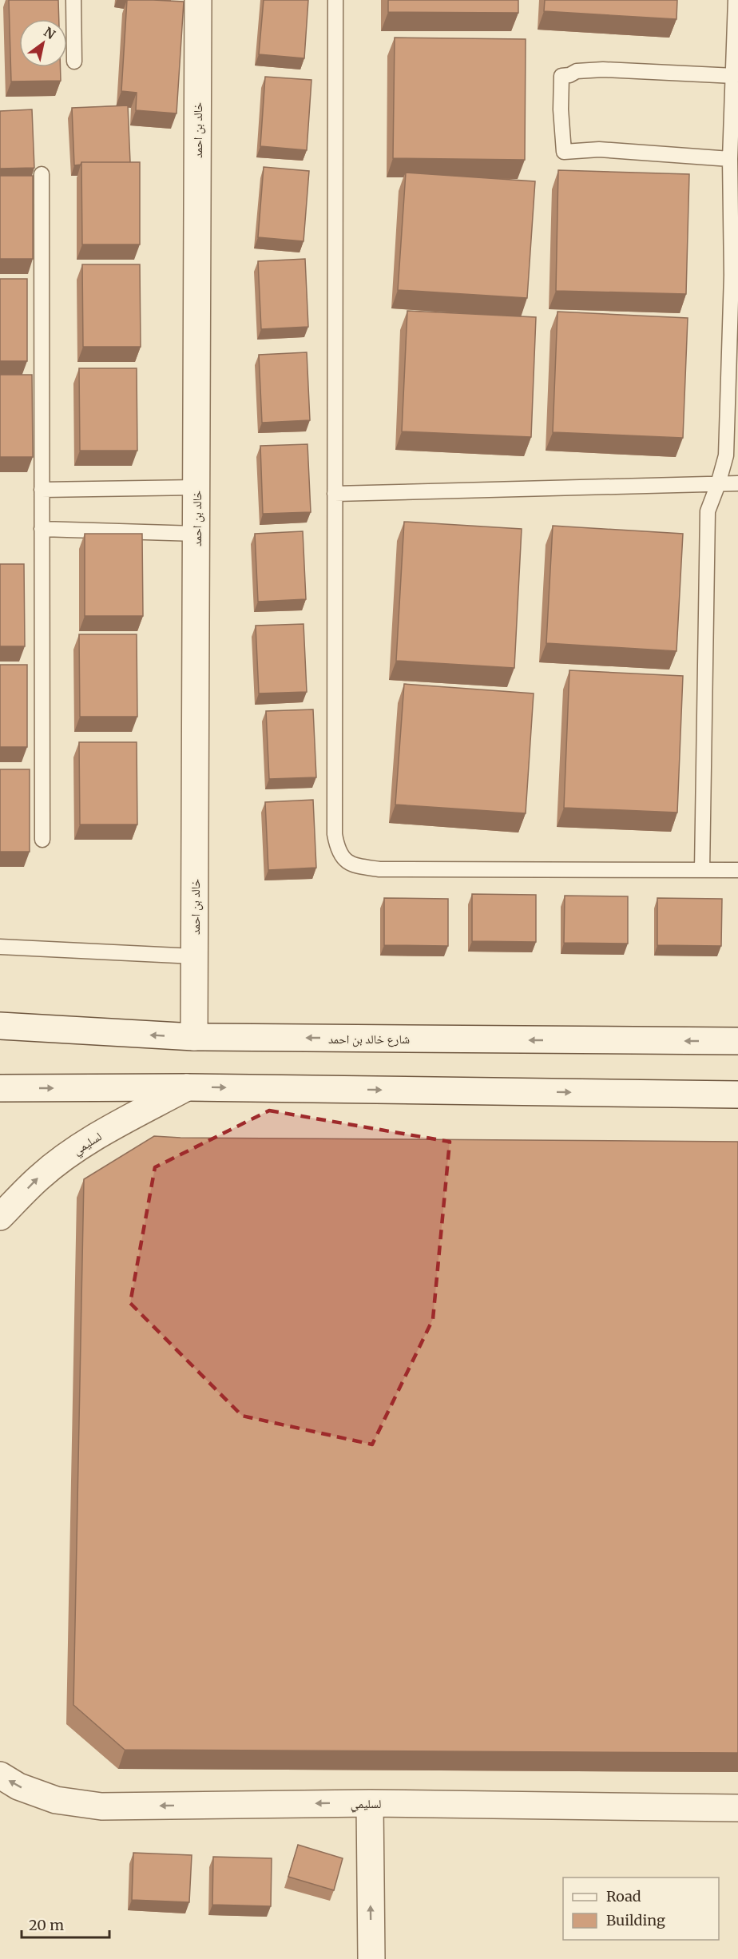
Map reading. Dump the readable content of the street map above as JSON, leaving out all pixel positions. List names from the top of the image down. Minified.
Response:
{"streets":{"street":["خالد بن احمد","شارع خالد بن احمد","لسليمي"]},"crossings":[["خالد بن احمد","شارع خالد بن احمد"]],"legend":["Road","Building"],"scale_bar":"20 m","north":"top right"}
